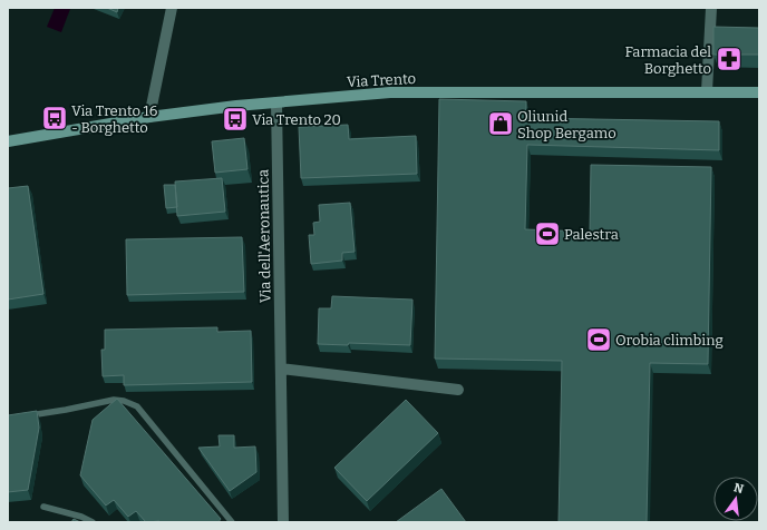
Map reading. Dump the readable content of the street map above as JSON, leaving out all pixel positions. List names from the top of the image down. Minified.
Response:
{"streets":{"street":["Via Trento","Via dell'Aeronautica"]},"crossings":[["Via Trento","Via dell'Aeronautica"]],"places":{"pharmacy":["Farmacia del Borghetto"],"bus stop":["Via Trento 16 - Borghetto","Via Trento 20"],"shop":["Oliunid Shop Bergamo"],"sports":["Palestra","Orobia climbing"]},"north":"top"}
